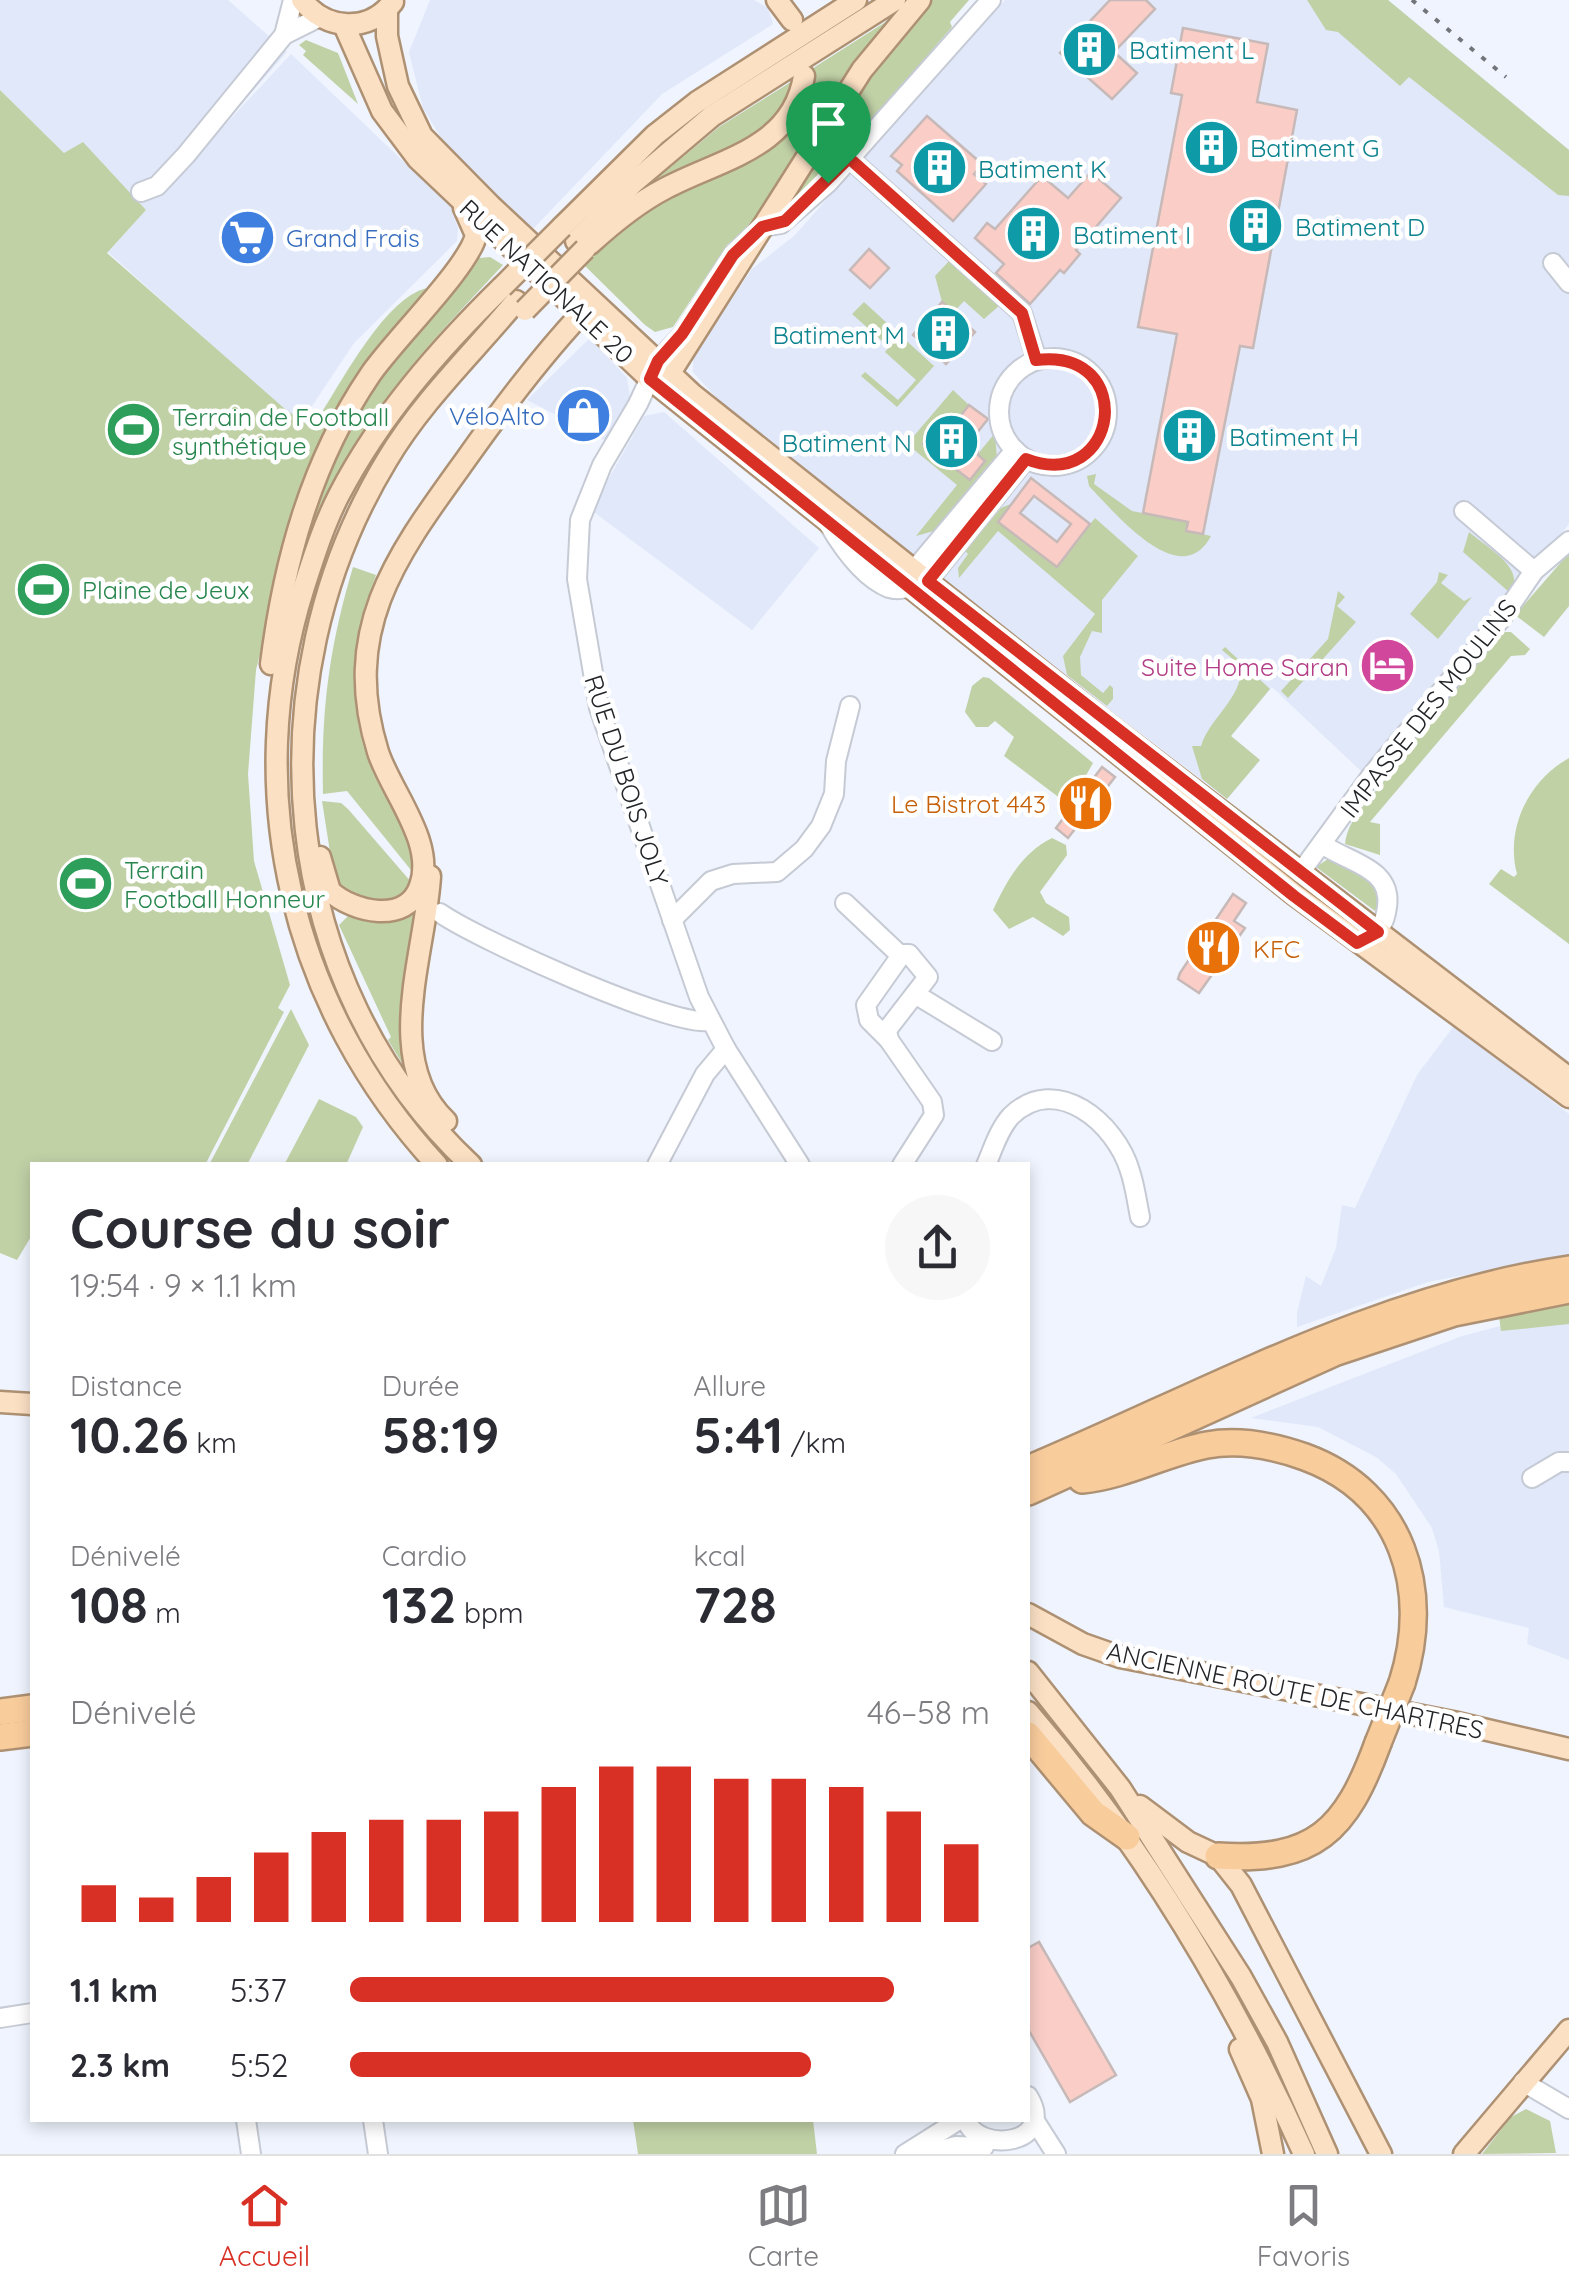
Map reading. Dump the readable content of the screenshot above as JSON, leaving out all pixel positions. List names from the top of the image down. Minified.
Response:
{"streets":{"main road":["RUE NATIONALE 20","ANCIENNE ROUTE DE CHARTRES"],"street":["IMPASSE DES MOULINS","RUE DU BOIS JOLY"]},"crossings":[["RUE NATIONALE 20","RUE DU BOIS JOLY"]],"places":{"building":["Batiment L","Batiment G","Batiment K","Batiment D","Batiment I","Batiment M","Batiment H","Batiment N"],"supermarket":["Grand Frais"],"shop":["VéloAlto"],"sports":["Terrain de Football synthétique","Plaine de Jeux","Terrain Football Honneur"],"hotel":["Suite Home Saran"],"restaurant":["Le Bistrot 443","KFC"]},"page":{"heading":["Course du soir","19:54 · 9 × 1.1 km"],"stats":[["Distance","10.26 km"],["Durée","58:19"],["Allure","5:41 /km"],["Dénivelé","108 m"],["Cardio","132 bpm"],["kcal","728"]],"chart":["Dénivelé","46–58 m"],"list":[{"name":"1.1 km","note":"5:37"},{"name":"2.3 km","note":"5:52"}],"tabs":["Accueil","Carte","Favoris"]}}
